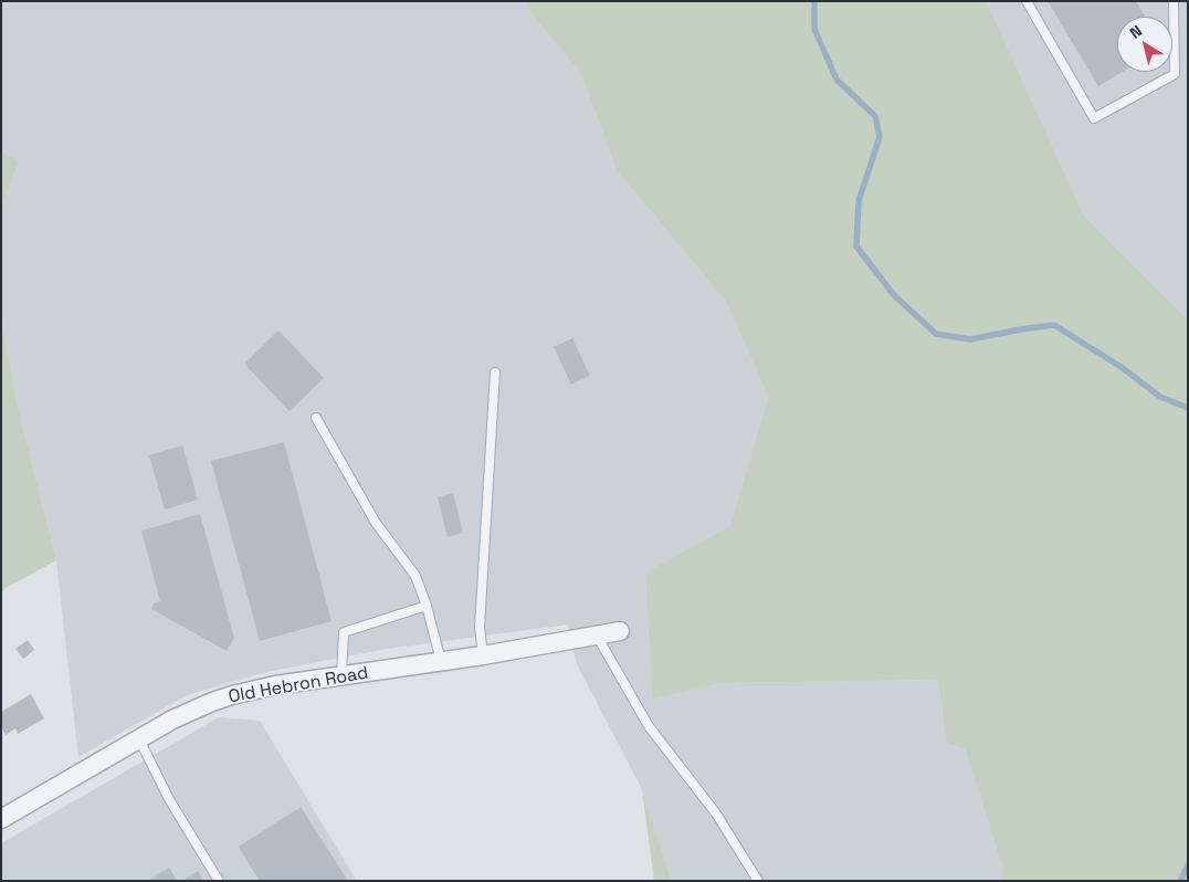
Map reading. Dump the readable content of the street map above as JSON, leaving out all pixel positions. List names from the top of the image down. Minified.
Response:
{"streets":{"street":["Old Hebron Road"]},"north":"top left"}
